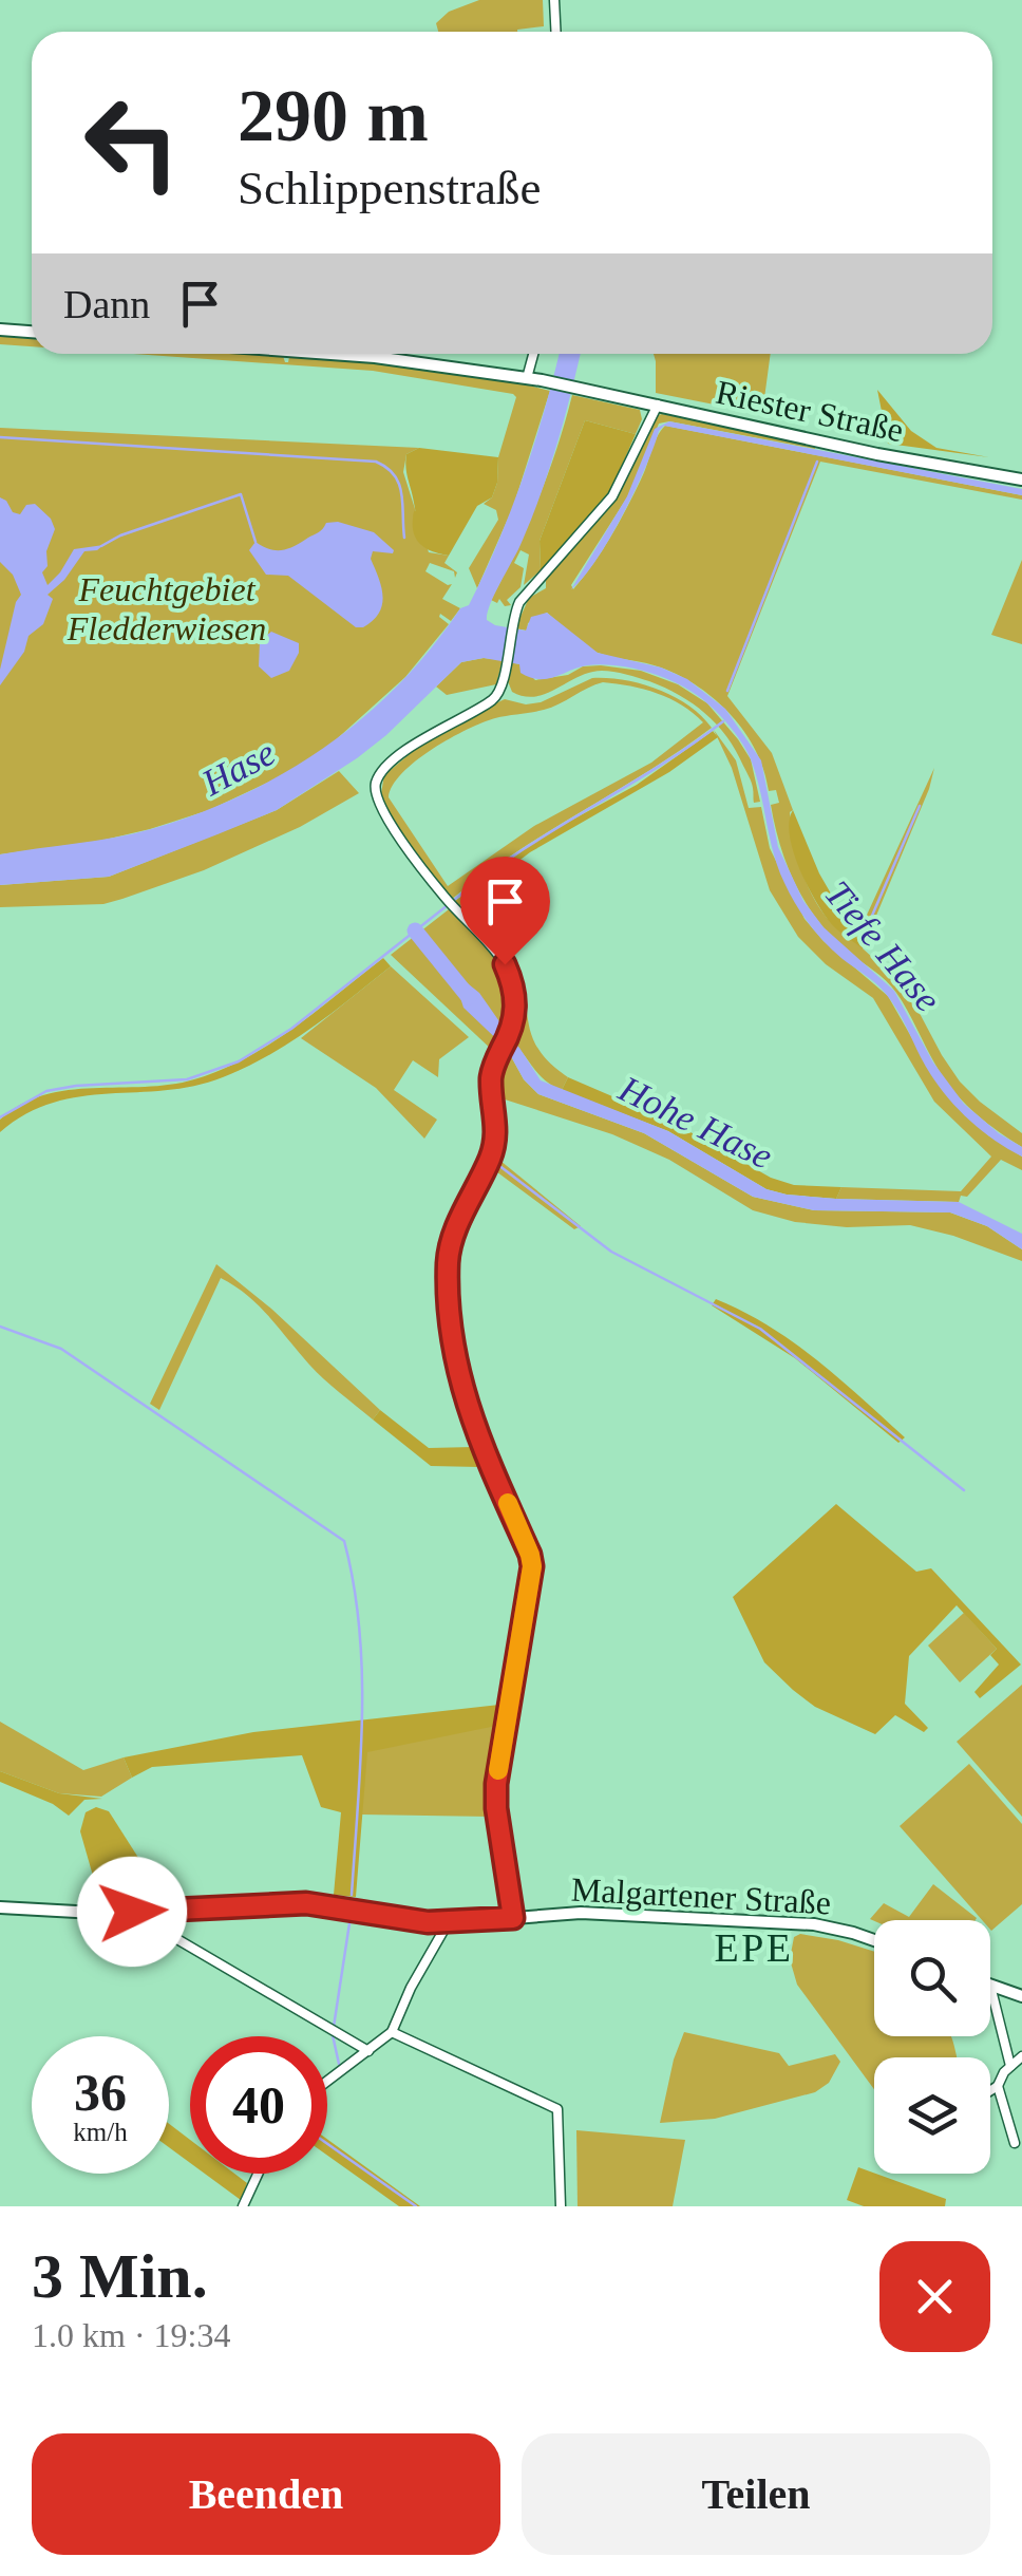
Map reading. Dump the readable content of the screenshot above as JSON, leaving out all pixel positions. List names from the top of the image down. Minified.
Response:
{"streets":{"street":["Riester Straße","Malgartener Straße"]},"districts":["EPE"],"water":["Hase","Tiefe Hase","Hohe Hase"],"parks":["Feuchtgebiet Fledderwiesen"],"page":{"turn":["290 m","Schlippenstraße"],"then":"Dann","speed":"36 km/h","limit":"40","heading":["3 Min.","1.0 km · 19:34"],"buttons":["Beenden","Teilen"]}}
